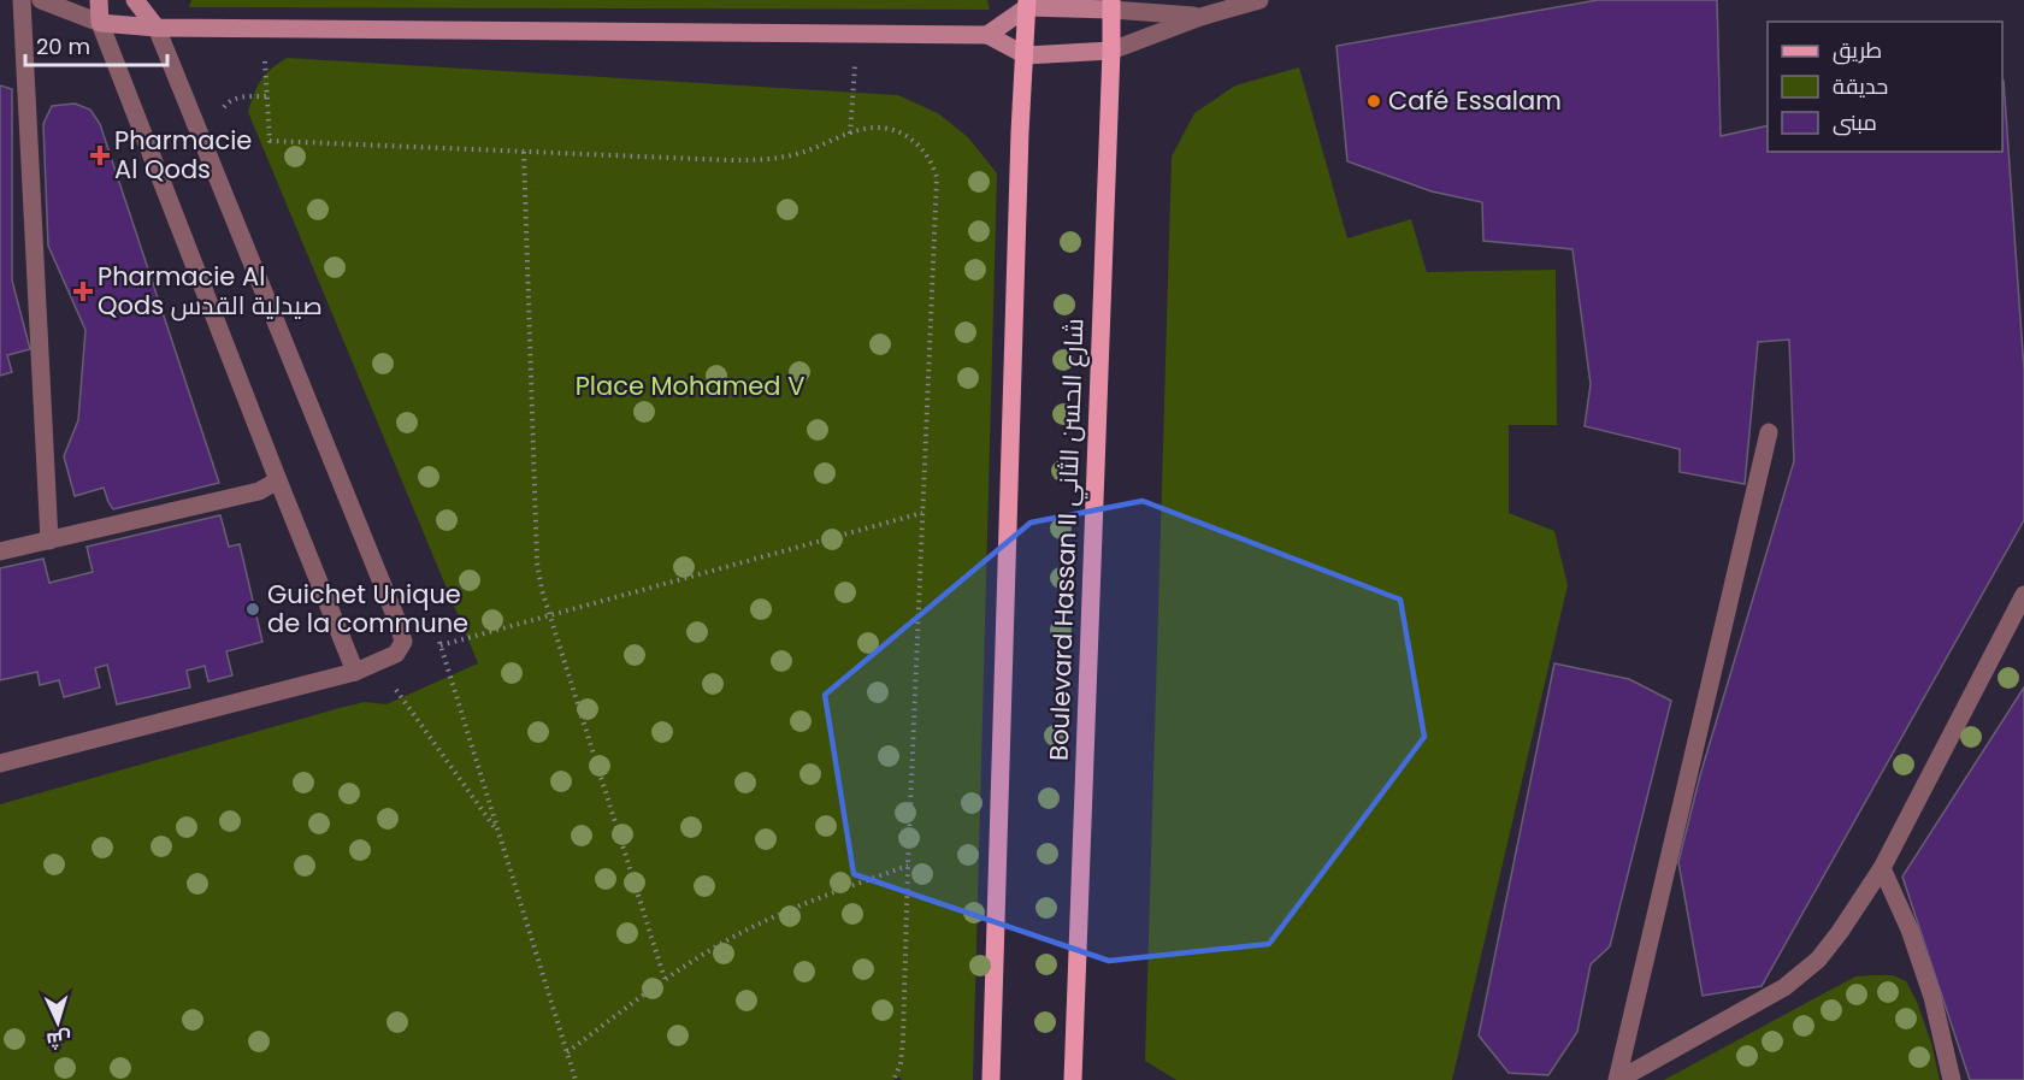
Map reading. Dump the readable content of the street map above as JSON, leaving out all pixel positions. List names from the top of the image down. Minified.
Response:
{"streets":{"main road":["Boulevard Hassan II شارع الحسن الثاني"]},"parks":["Place Mohamed V"],"places":{"other":["Café Essalam","Guichet Unique de la commune"],"health":["Pharmacie Al Qods","Pharmacie Al Qods صيدلية القدس"]},"legend":["طريق","حديقة","مبنى"],"scale_bar":"20 m","north":"bottom"}
